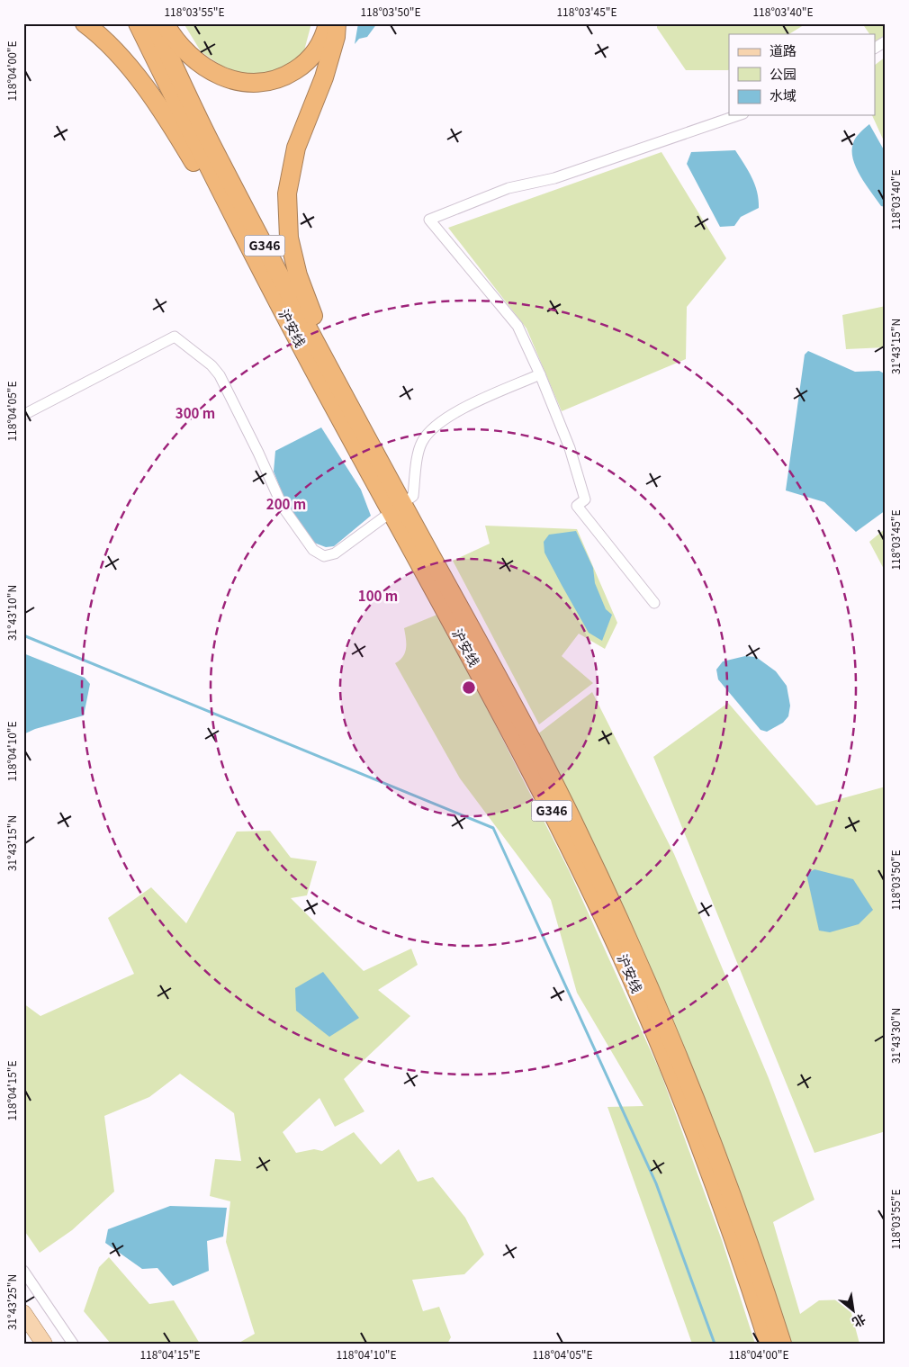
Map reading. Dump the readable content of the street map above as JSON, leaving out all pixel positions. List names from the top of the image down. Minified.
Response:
{"streets":{"highway":["G346","沪安线"]},"legend":["道路","公园","水域"],"north":"bottom right","coordinates":["118°03'55\"E","118°03'50\"E","118°03'45\"E","118°03'40\"E","118°04'00\"E","31°43'15\"N","118°04'05\"E","31°43'10\"N","118°04'10\"E","31°43'30\"N","118°04'15\"E","31°43'25\"N"],"rings":["300 m","200 m","100 m"]}
